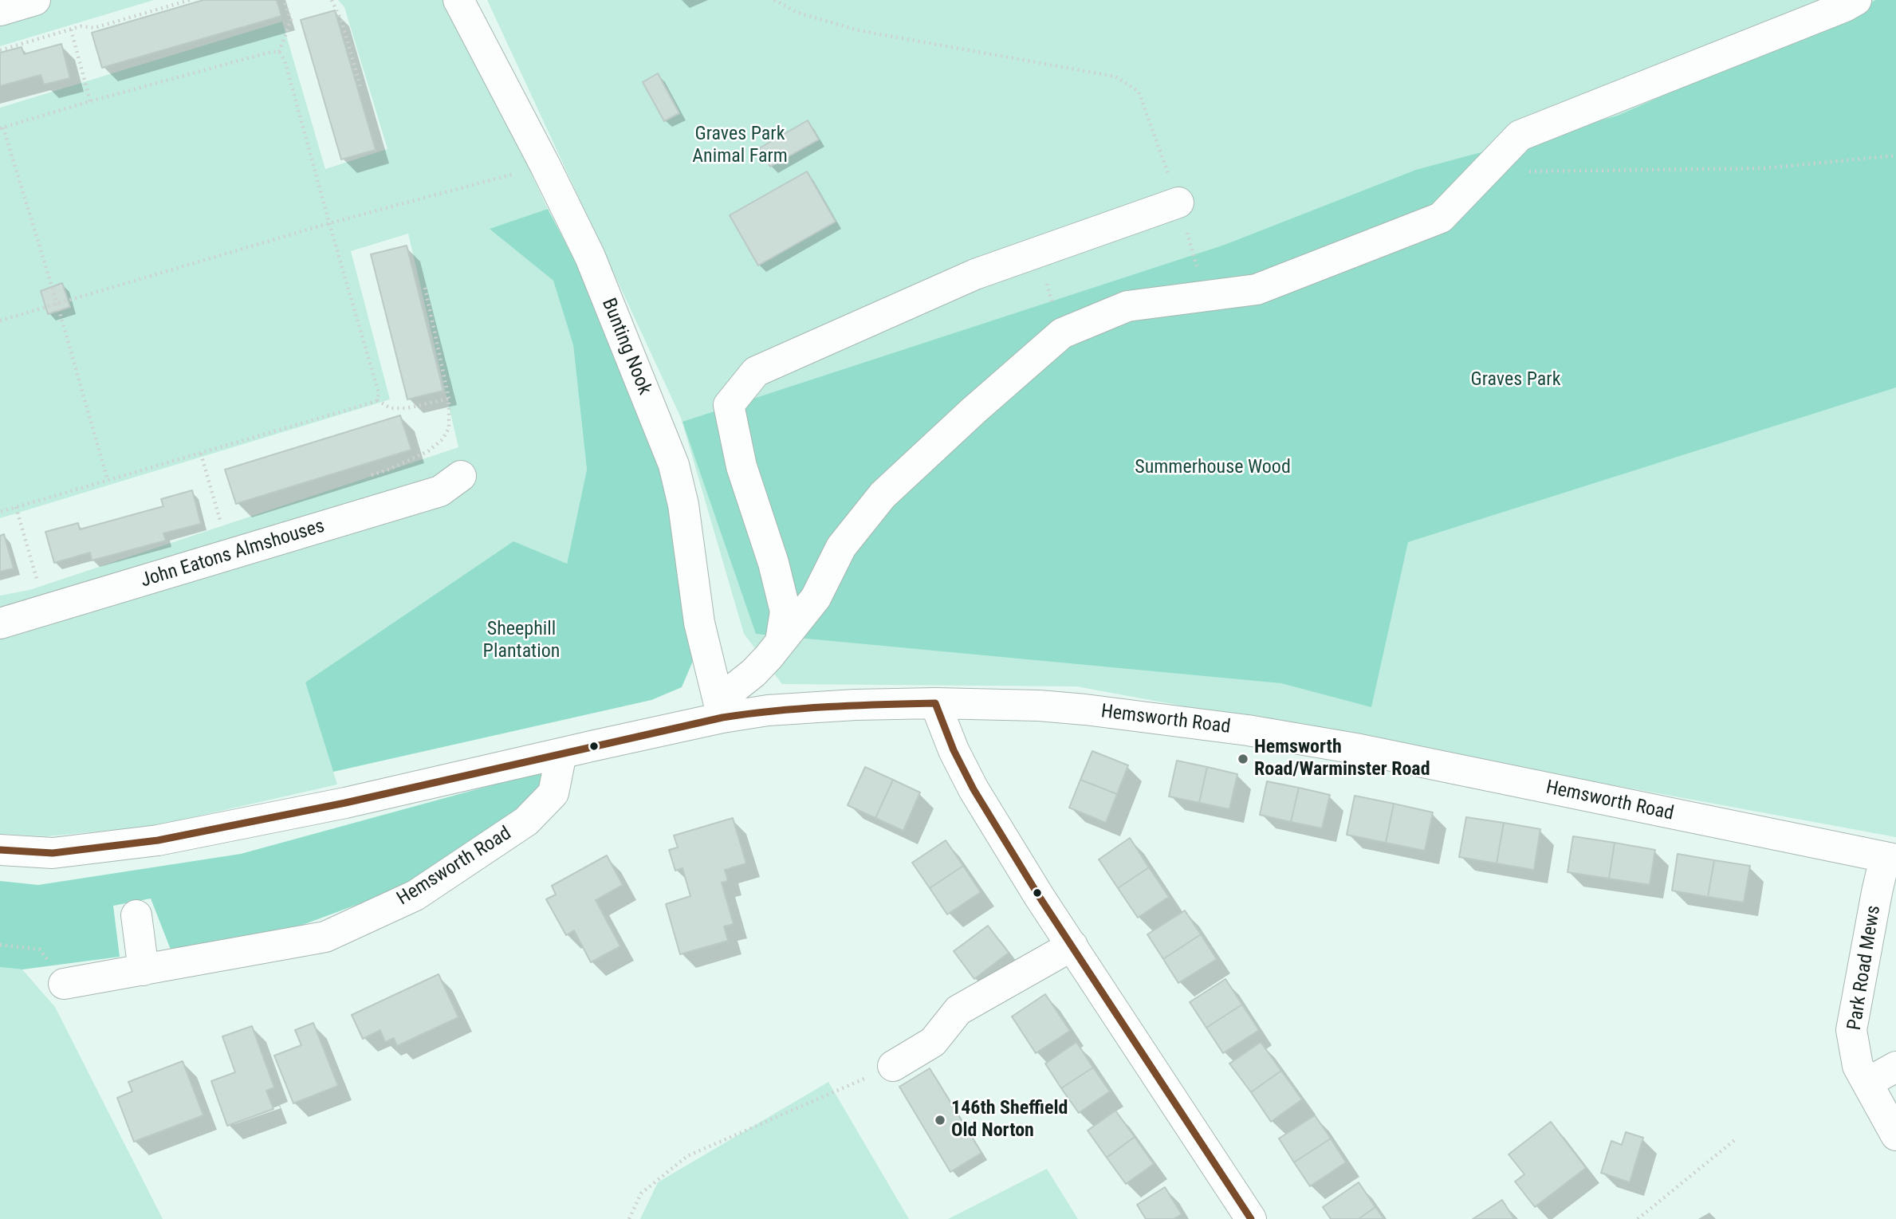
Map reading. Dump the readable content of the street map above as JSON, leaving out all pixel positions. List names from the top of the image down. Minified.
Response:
{"streets":{"street":["Bunting Nook","John Eatons Almshouses","Hemsworth Road","Park Road Mews"]},"crossings":[["Bunting Nook","Hemsworth Road"],["Hemsworth Road","Park Road Mews"]],"parks":["Graves Park Animal Farm","Graves Park","Summerhouse Wood","Sheephill Plantation"],"places":["Hemsworth Road/Warminster Road","146th Sheffield Old Norton"]}
